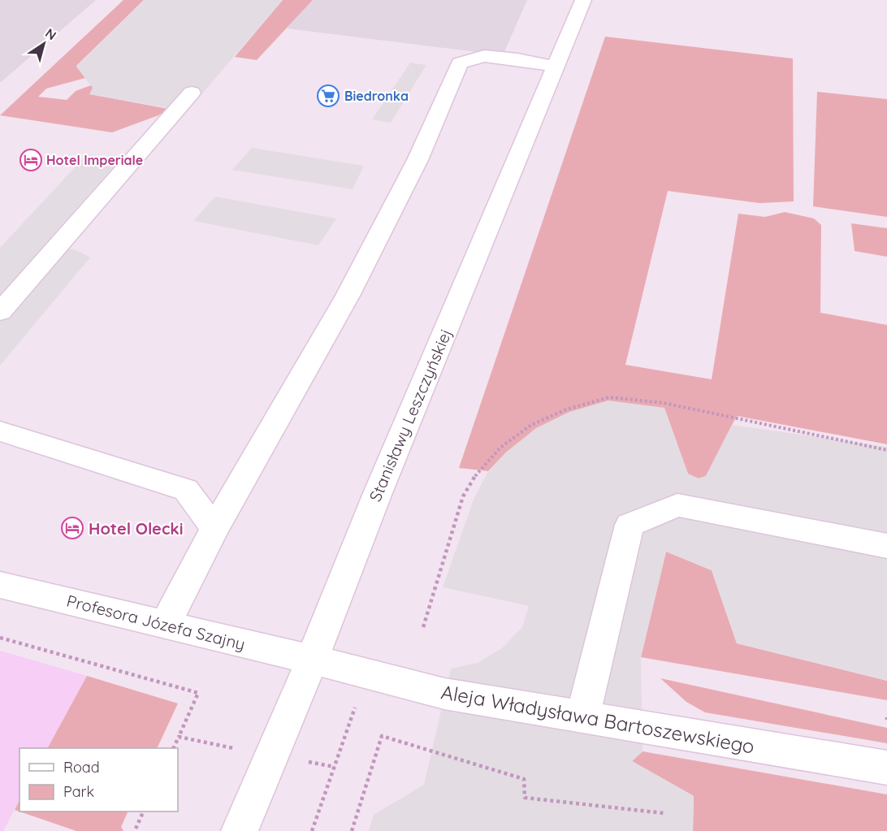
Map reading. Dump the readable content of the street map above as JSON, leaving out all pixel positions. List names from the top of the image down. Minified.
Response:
{"streets":{"street":["Stanisławy Leszczyńskiej","Profesora Józefa Szajny","Aleja Władysława Bartoszewskiego"]},"crossings":[["Stanisławy Leszczyńskiej","Profesora Józefa Szajny"],["Stanisławy Leszczyńskiej","Aleja Władysława Bartoszewskiego"],["Profesora Józefa Szajny","Aleja Władysława Bartoszewskiego"]],"places":{"supermarket":["Biedronka"],"hotel":["Hotel Imperiale","Hotel Olecki"]},"legend":["Road","Park"],"north":"top right"}
